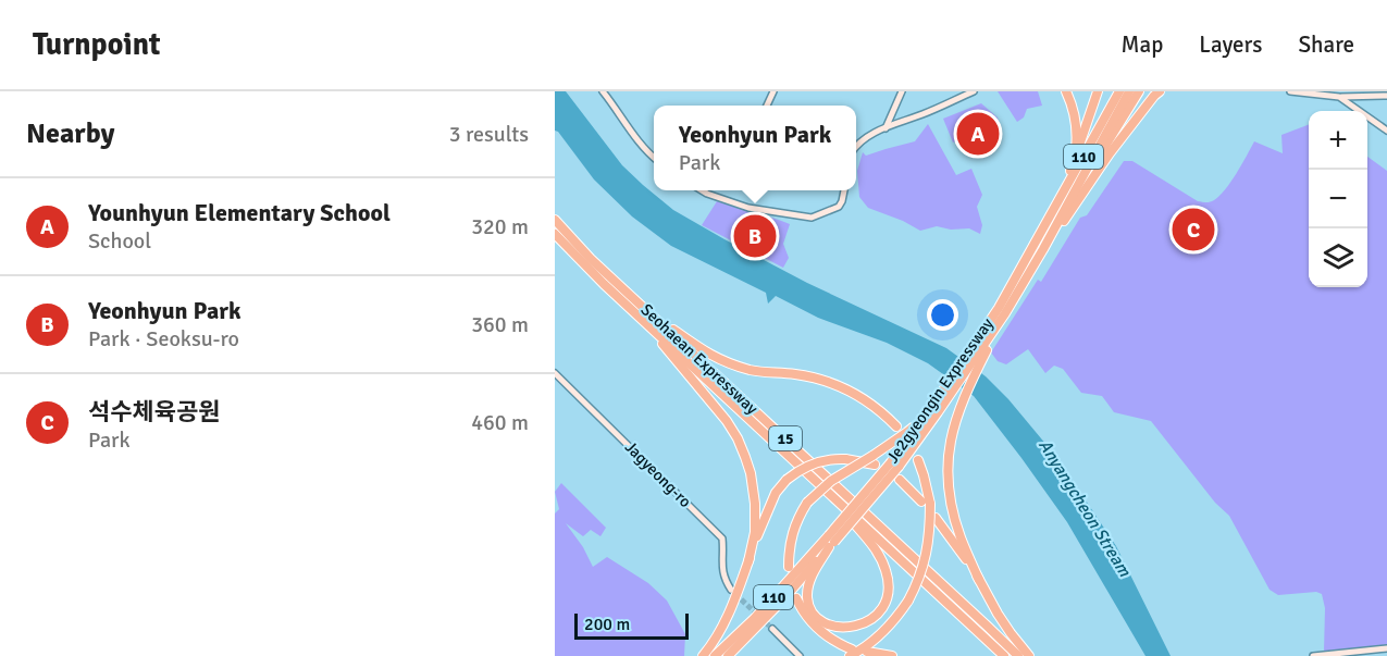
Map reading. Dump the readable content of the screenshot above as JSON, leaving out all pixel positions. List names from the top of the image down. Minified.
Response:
{"streets":{"highway":["110","Seohaean Expressway","Je2gyeongin Expressway","15"],"street":["Jagyeong-ro"]},"water":["Anyangcheon Stream"],"scale_bar":"200 m","page":{"header":"Turnpoint","nav":["Map","Layers","Share"],"heading":["Nearby","3 results"],"popup":["Yeonhyun Park","Park"],"pins":["A","C","B"],"map_buttons":["+","−"],"list":[{"mark":"A","name":"Younhyun Elementary School","note":"School","value":"320 m"},{"mark":"B","name":"Yeonhyun Park","note":"Park · Seoksu-ro","value":"360 m"},{"mark":"C","name":"석수체육공원","note":"Park","value":"460 m"}],"scale":"200 m"}}
